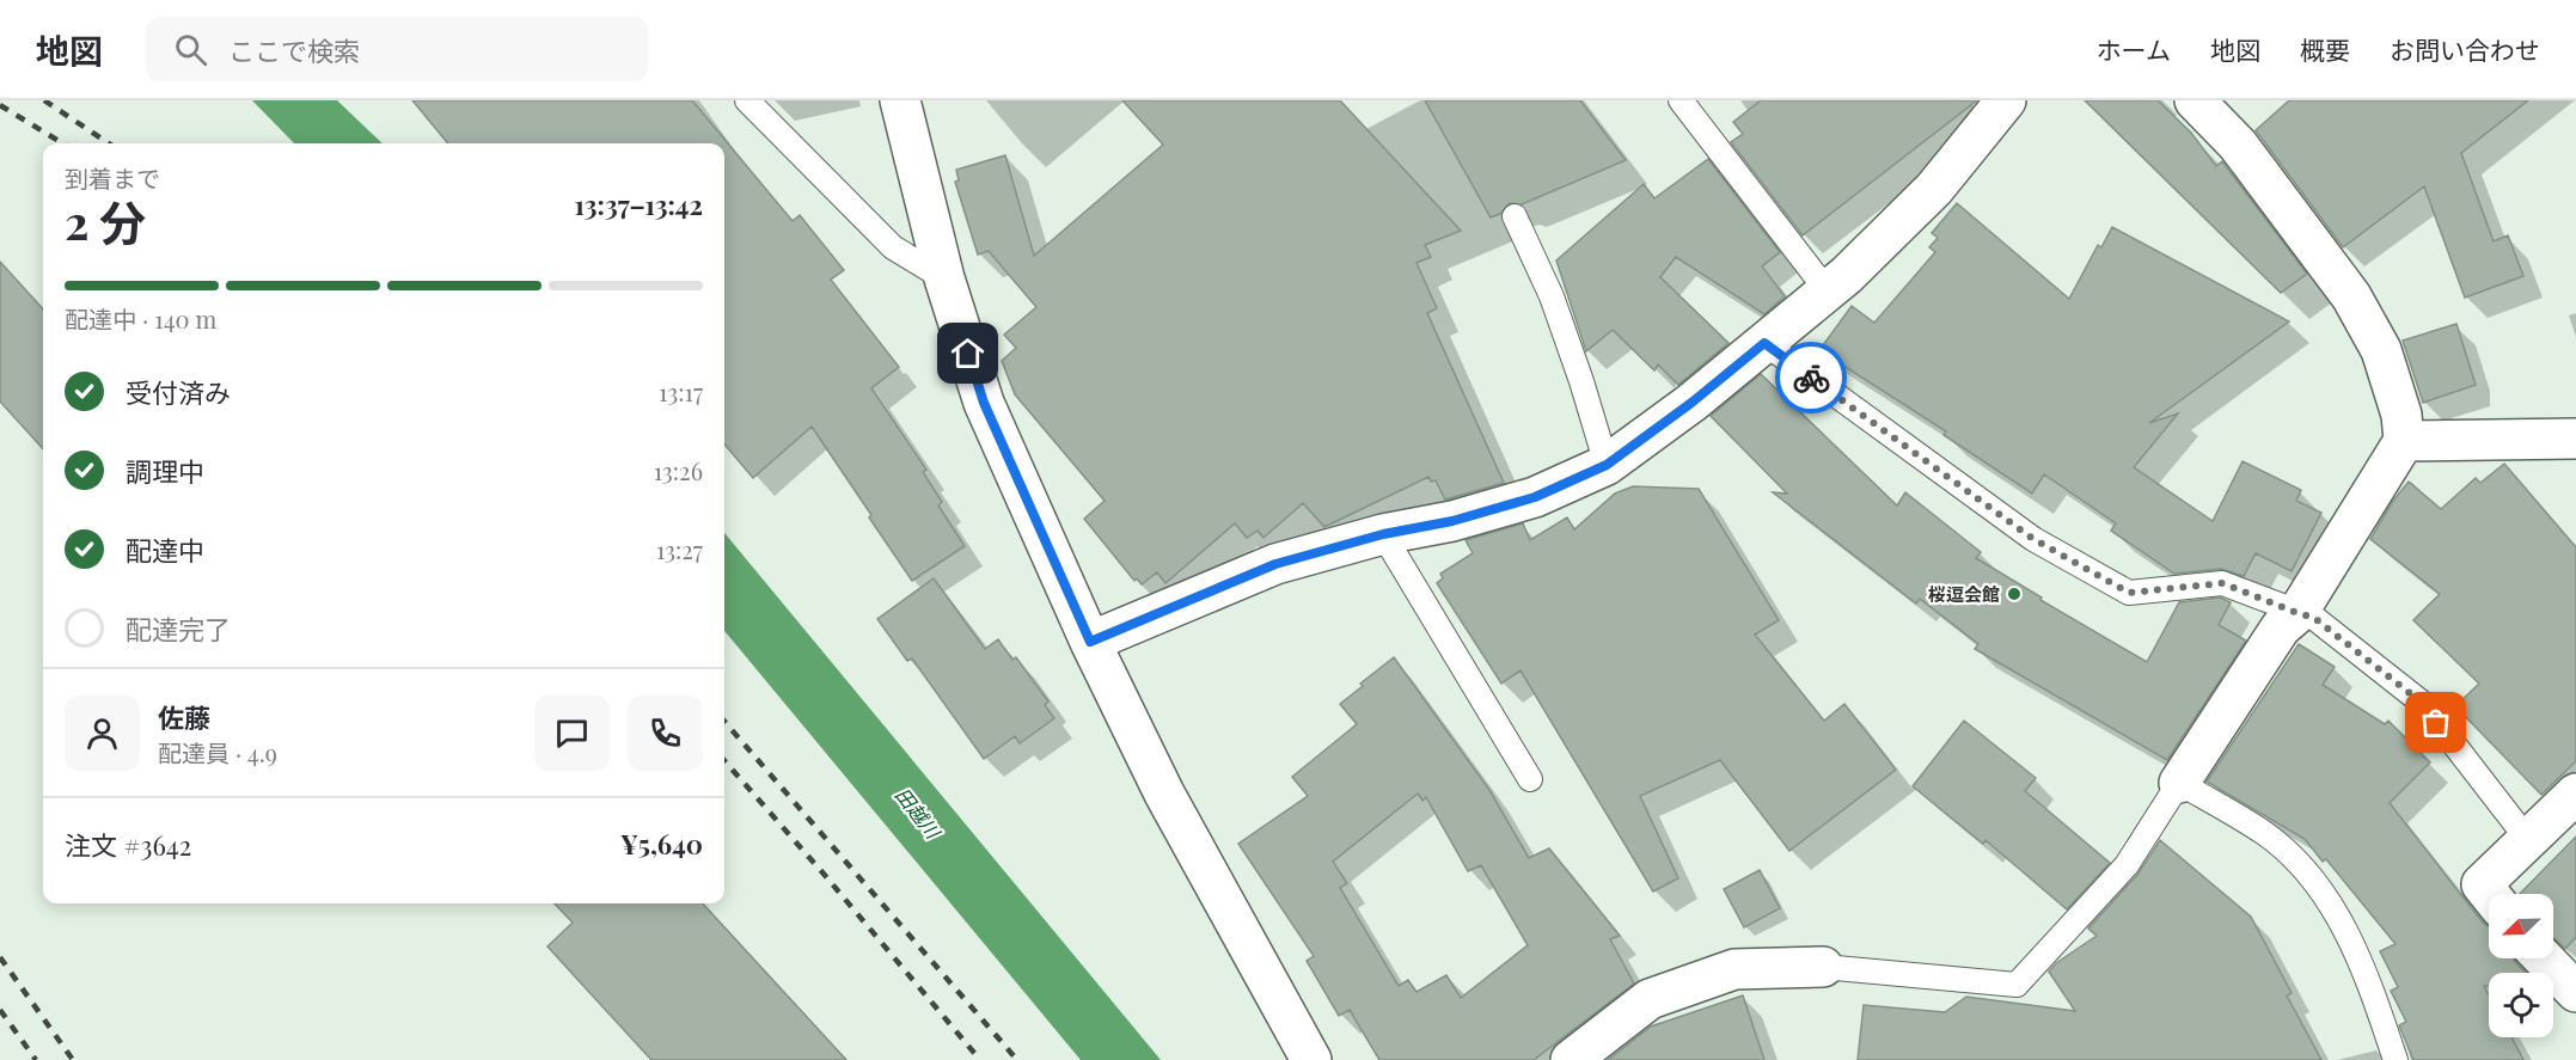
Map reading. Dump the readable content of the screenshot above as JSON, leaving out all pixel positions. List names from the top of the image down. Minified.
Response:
{"water":["田越川"],"places":["桜逗会館"],"north":"bottom left","page":{"header":"地図","search":"ここで検索","nav":["ホーム","地図","概要","お問い合わせ"],"heading":["2 分","到着まで","13:37–13:42"],"panel":["佐藤","配達員 · 4.9","注文 #3642","¥5,640"],"bar":"配達中 · 140 m","list":[["受付済み","13:17"],["調理中","13:26"],["配達中","13:27"],"配達完了"]}}
